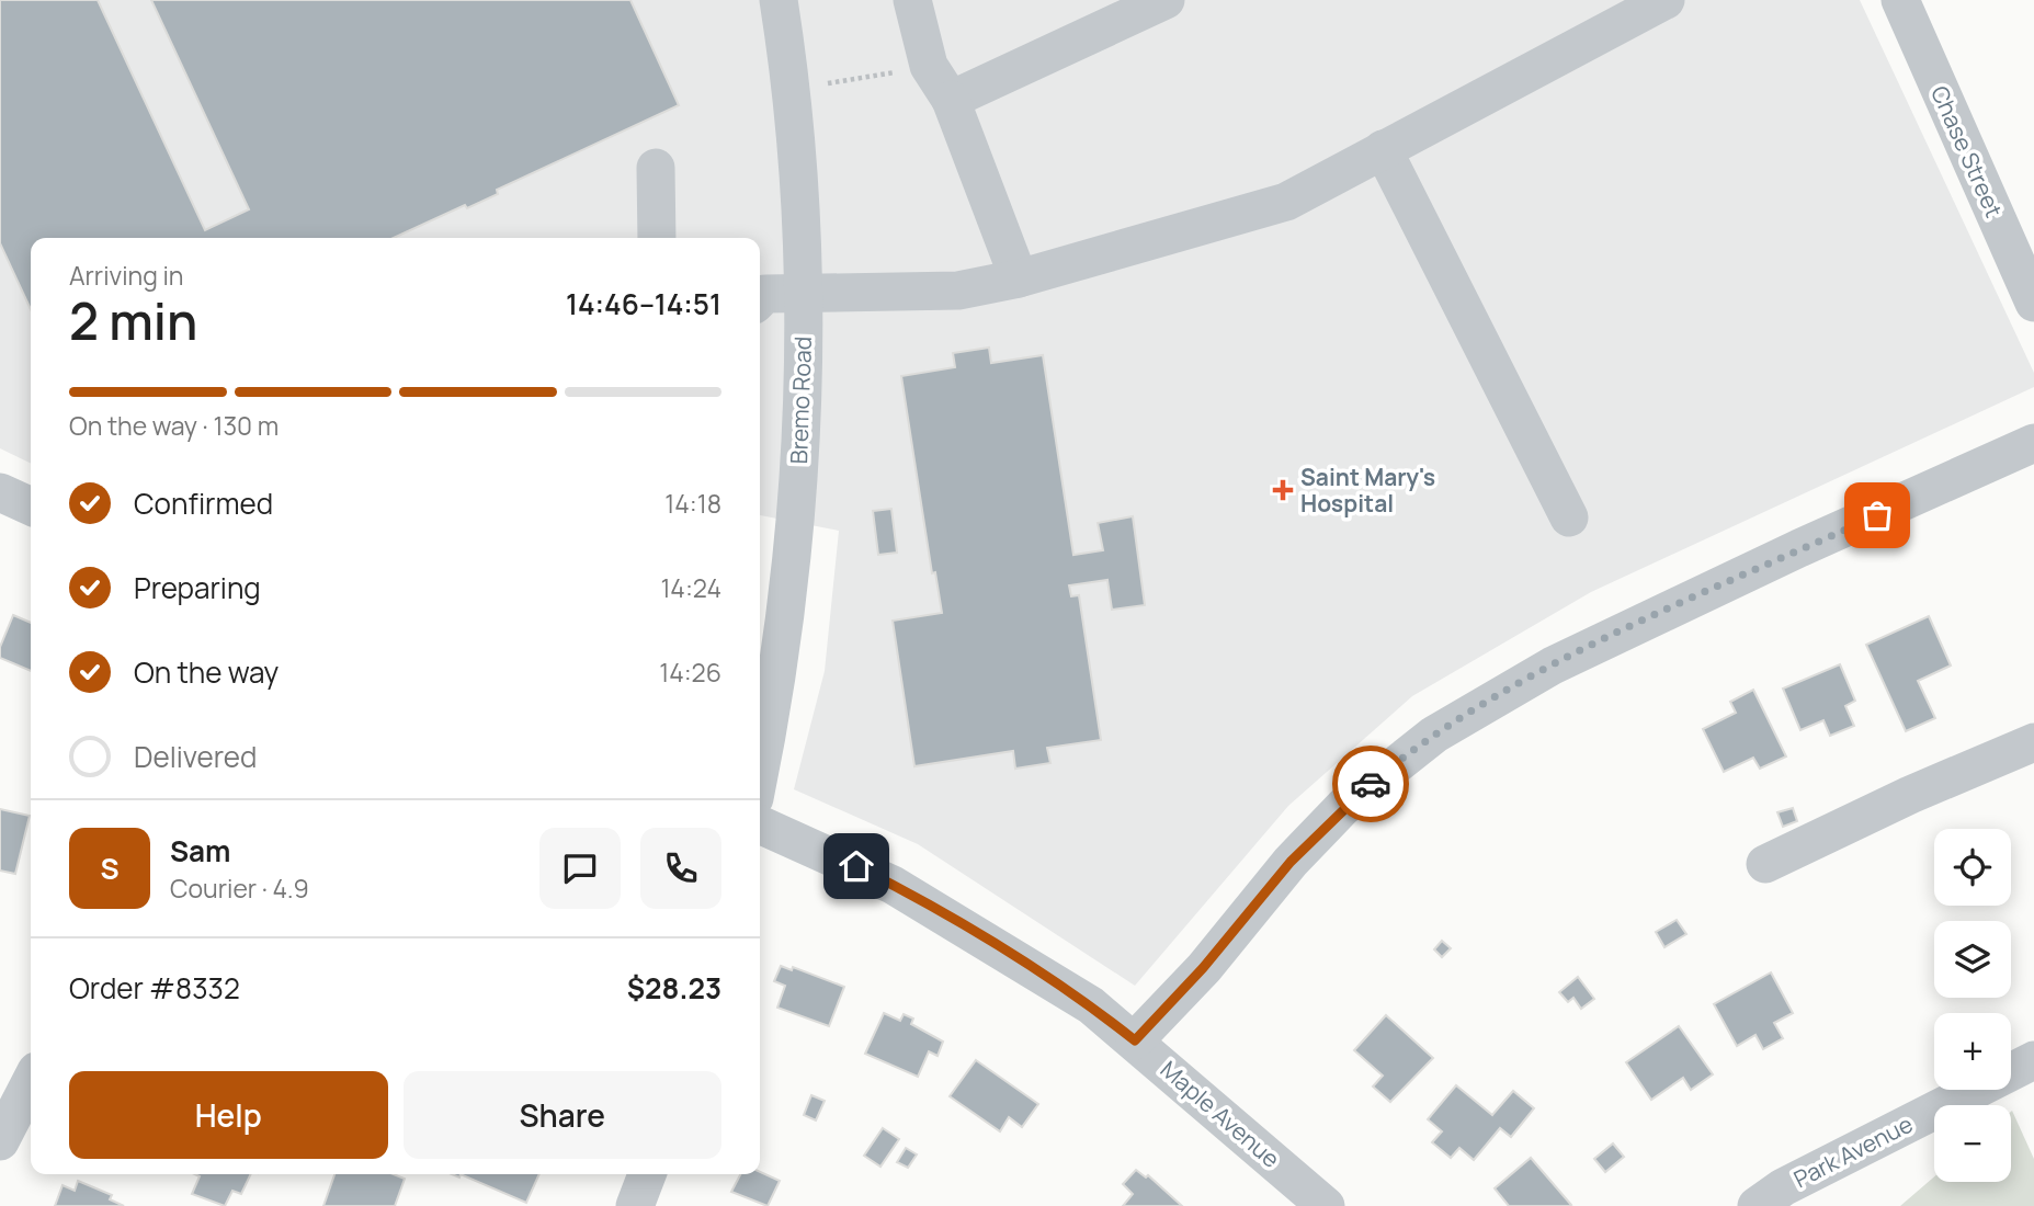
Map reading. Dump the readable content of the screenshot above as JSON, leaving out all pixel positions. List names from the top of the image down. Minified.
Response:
{"streets":{"street":["Chase Street","Bremo Road","Maple Avenue","Park Avenue"]},"places":{"health":["Saint Mary's Hospital"]},"page":{"heading":["2 min","Arriving in","14:46–14:51"],"panel":["Sam","Courier · 4.9","Order #8332","$28.23"],"bar":"On the way · 130 m","list":[["Confirmed","14:18"],["Preparing","14:24"],["On the way","14:26"],"Delivered"],"round":"S","map_buttons":["+","−"],"buttons":["Help","Share"]}}
